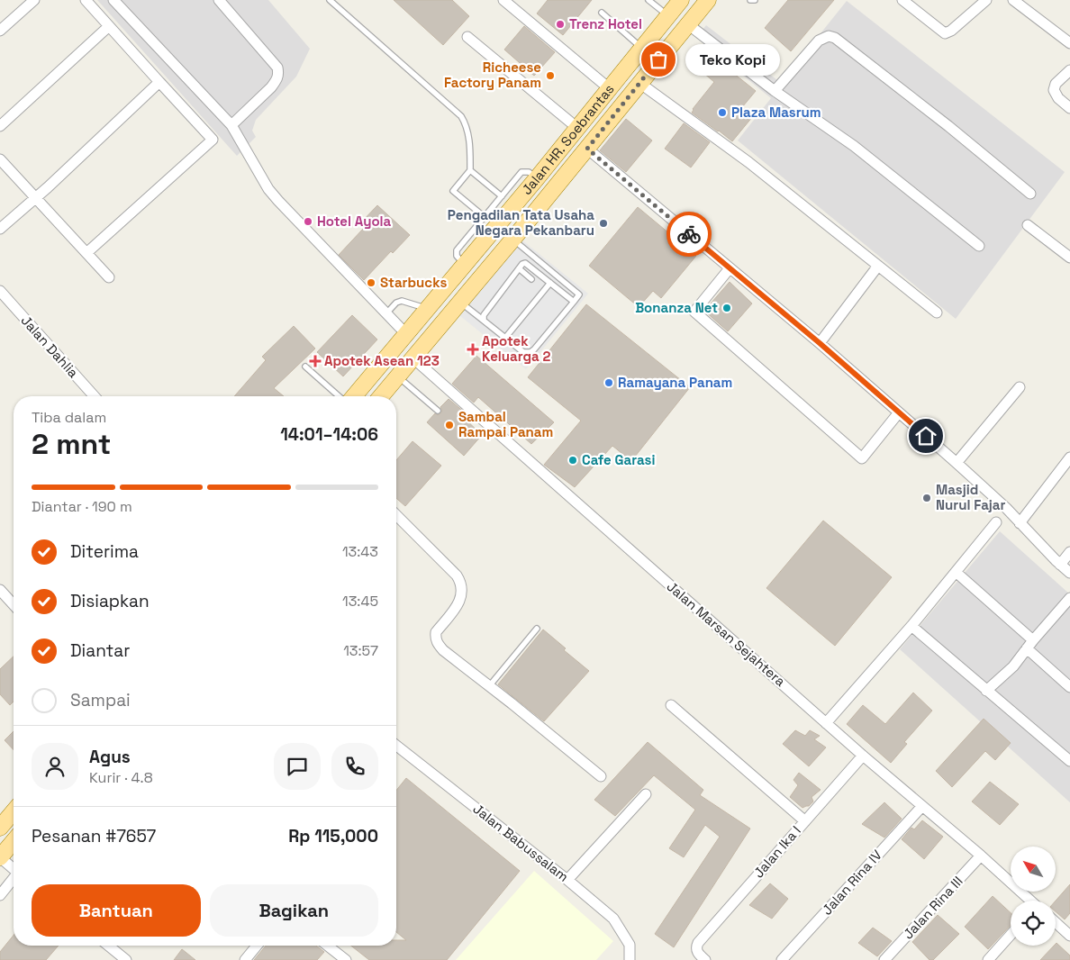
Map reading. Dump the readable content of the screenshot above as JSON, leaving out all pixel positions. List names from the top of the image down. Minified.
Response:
{"streets":{"main road":["Jalan HR. Soebrantas"],"street":["Jalan Dahlia","Jalan Marsan Sejahtera","Jalan Babussalam","Jalan Ika I","Jalan Rina IV","Jalan Rina III"]},"crossings":[["Jalan HR. Soebrantas","Jalan Marsan Sejahtera"],["Jalan Marsan Sejahtera","Jalan Ika I"],["Jalan Marsan Sejahtera","Jalan Rina IV"],["Jalan Marsan Sejahtera","Jalan Rina III"]],"places":{"other":["Trenz Hotel","Teko Kopi","Richeese Factory Panam","Plaza Masrum","Hotel Ayola","Pengadilan Tata Usaha Negara Pekanbaru","Starbucks","Bonanza Net","Ramayana Panam","Sambal Rampai Panam","Cafe Garasi","Masjid Nurul Fajar"],"health":["Apotek Keluarga 2","Apotek Asean 123"]},"north":"top left","page":{"bubble":"Teko Kopi","heading":["2 mnt","Tiba dalam","14:01–14:06"],"panel":["Agus","Kurir · 4.8","Pesanan #7657","Rp 115,000"],"bar":"Diantar · 190 m","list":[["Diterima","13:43"],["Disiapkan","13:45"],["Diantar","13:57"],"Sampai"],"buttons":["Bantuan","Bagikan"]}}
